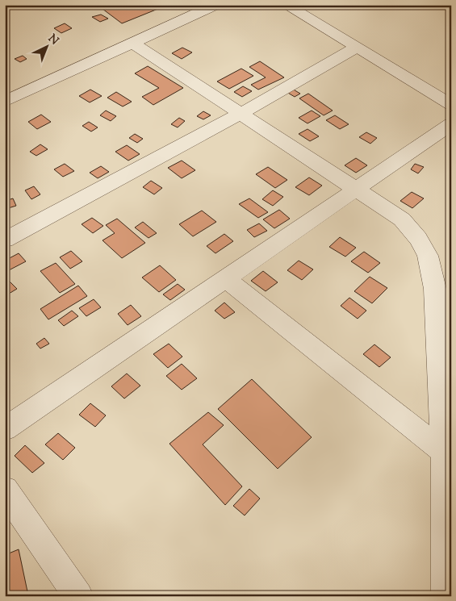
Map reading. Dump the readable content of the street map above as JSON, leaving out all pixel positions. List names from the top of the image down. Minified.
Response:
{"north":"top right"}
